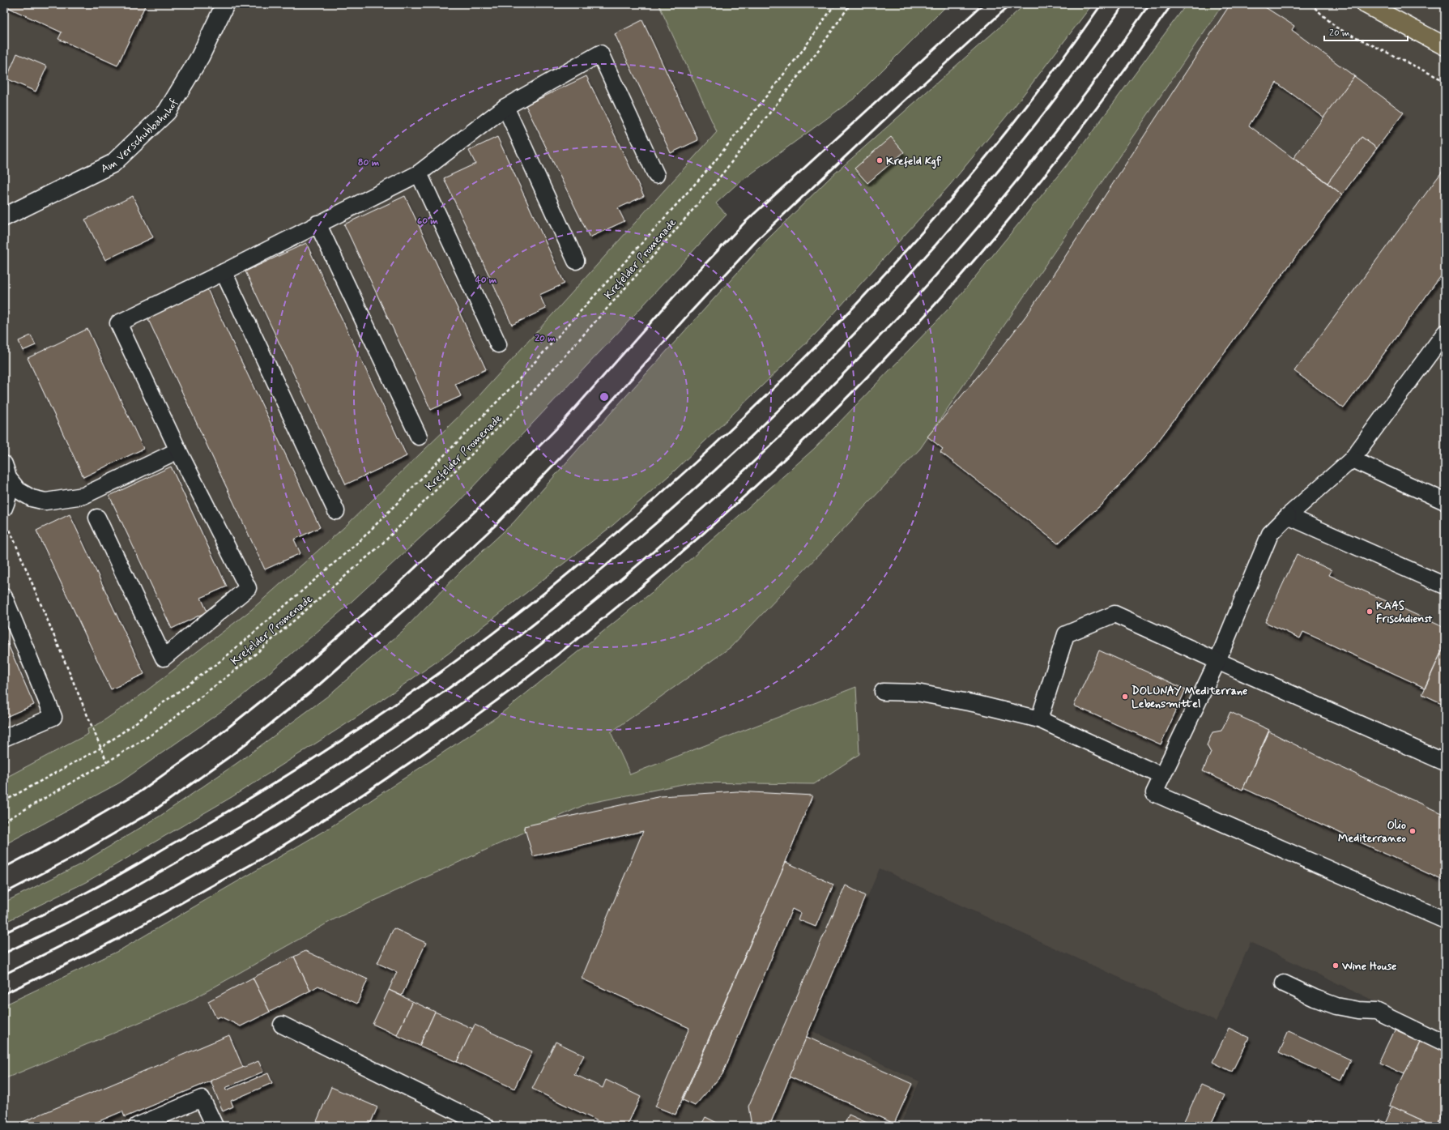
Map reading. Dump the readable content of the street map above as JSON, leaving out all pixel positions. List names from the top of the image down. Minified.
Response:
{"streets":{"street":["Am Verschubbahnhof"],"path":["Krefelder Promenade"]},"places":["Krefeld Kgf","KAAS Frischdienst","DOLUNAY Mediterrane Lebensmittel","Olio Mediterraneo","Wine House"],"scale_bar":"20 m","rings":["80 m","60 m","40 m","20 m"]}
